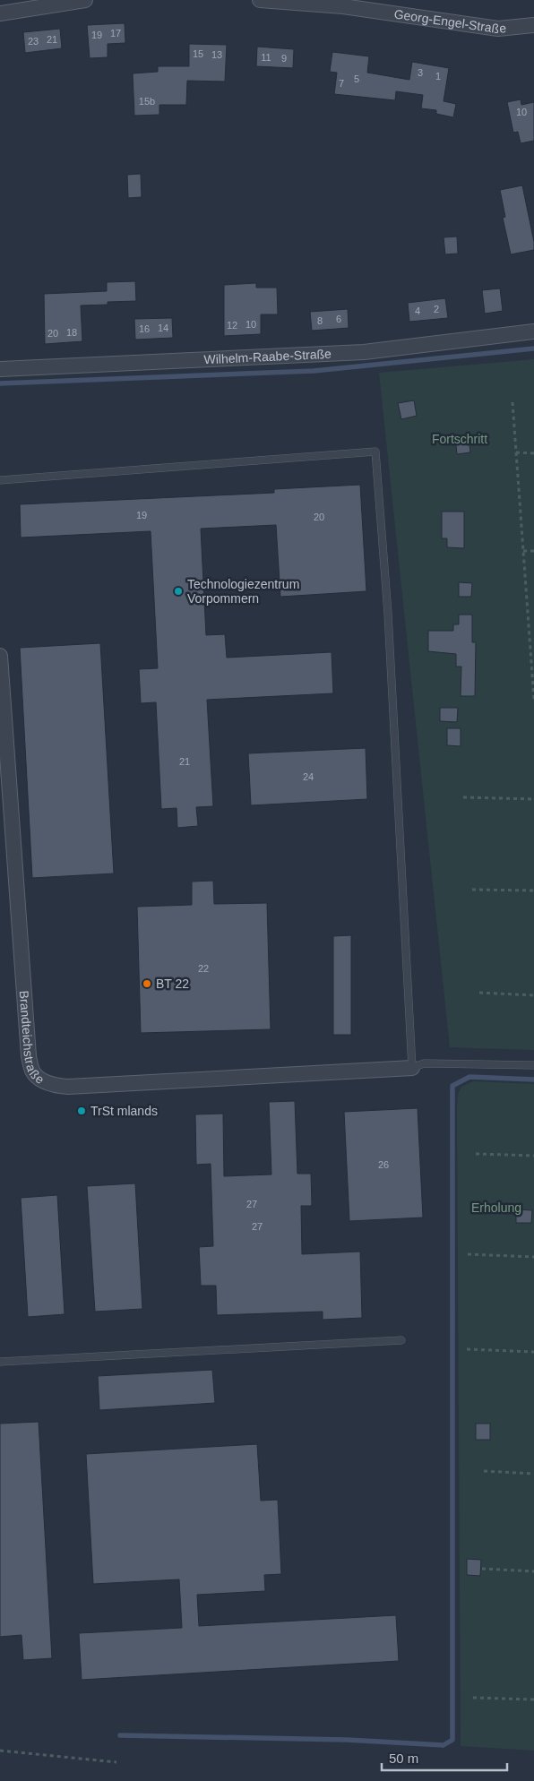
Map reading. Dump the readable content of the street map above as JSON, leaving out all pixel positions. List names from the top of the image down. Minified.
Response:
{"streets":{"street":["Georg-Engel-Straße","Wilhelm-Raabe-Straße","Brandteichstraße"]},"parks":["Fortschritt","Erholung"],"places":["Technologiezentrum Vorpommern","BT 22","TrSt mlands"],"house_numbers":["17","19","21","23","15","13","11","9","3","1","5","7","15b","10","2","4","6","8","10","12","14","16","18","20","19","20","21","24","22","26","27","27"],"scale_bar":"50 m"}
